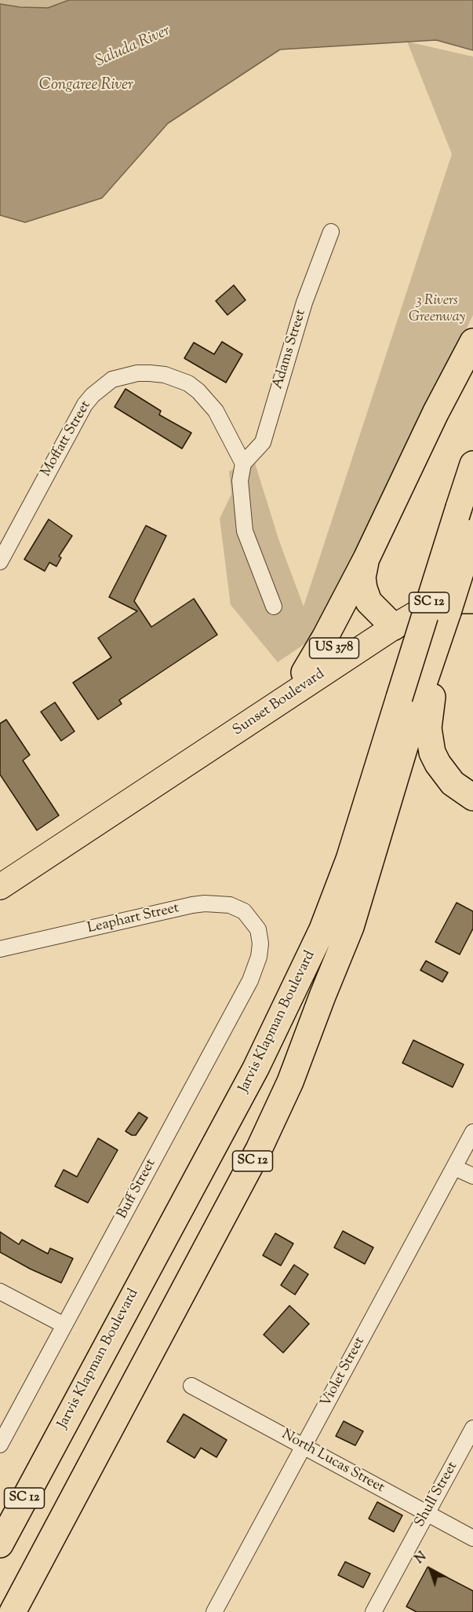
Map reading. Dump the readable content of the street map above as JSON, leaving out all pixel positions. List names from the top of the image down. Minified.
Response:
{"streets":{"highway":["SC 12","Jarvis Klapman Boulevard"],"main road":["US 378","Sunset Boulevard"],"street":["Adams Street","Moffatt Street","Leaphart Street","Buff Street","Violet Street","North Lucas Street","Shull Street"]},"crossings":[["Adams Street","Moffatt Street"],["SC 12","Sunset Boulevard"],["Leaphart Street","Buff Street"],["Violet Street","North Lucas Street"],["North Lucas Street","Shull Street"]],"water":["Saluda River","Congaree River"],"parks":["3 Rivers Greenway"],"north":"top left"}
